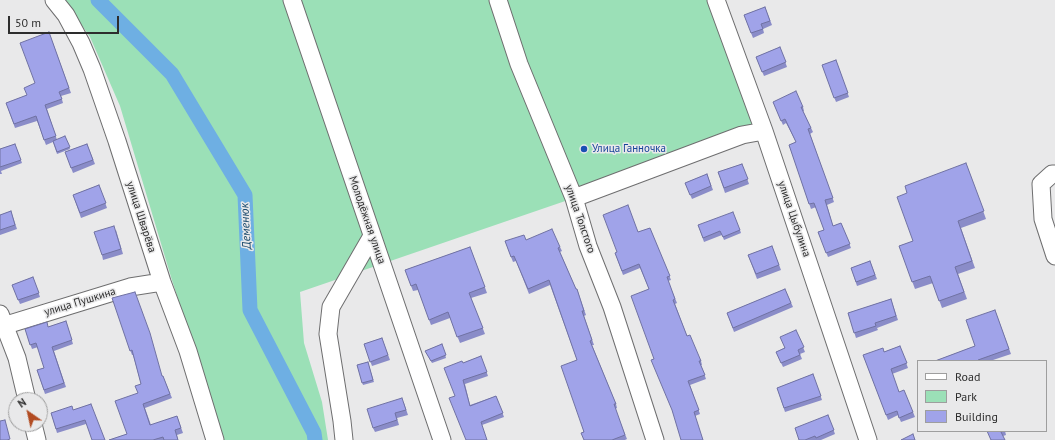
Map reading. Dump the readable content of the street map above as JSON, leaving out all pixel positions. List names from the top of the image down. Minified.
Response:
{"streets":{"street":["улица Шварёва","улица Толстого","улица Цыбулина","Молодёжная улица","улица Пушкина"]},"crossings":[["улица Шварёва","улица Пушкина"]],"water":["Деменюк"],"places":["Улица Ганночка"],"legend":["Road","Park","Building"],"scale_bar":"50 m","north":"top left"}
